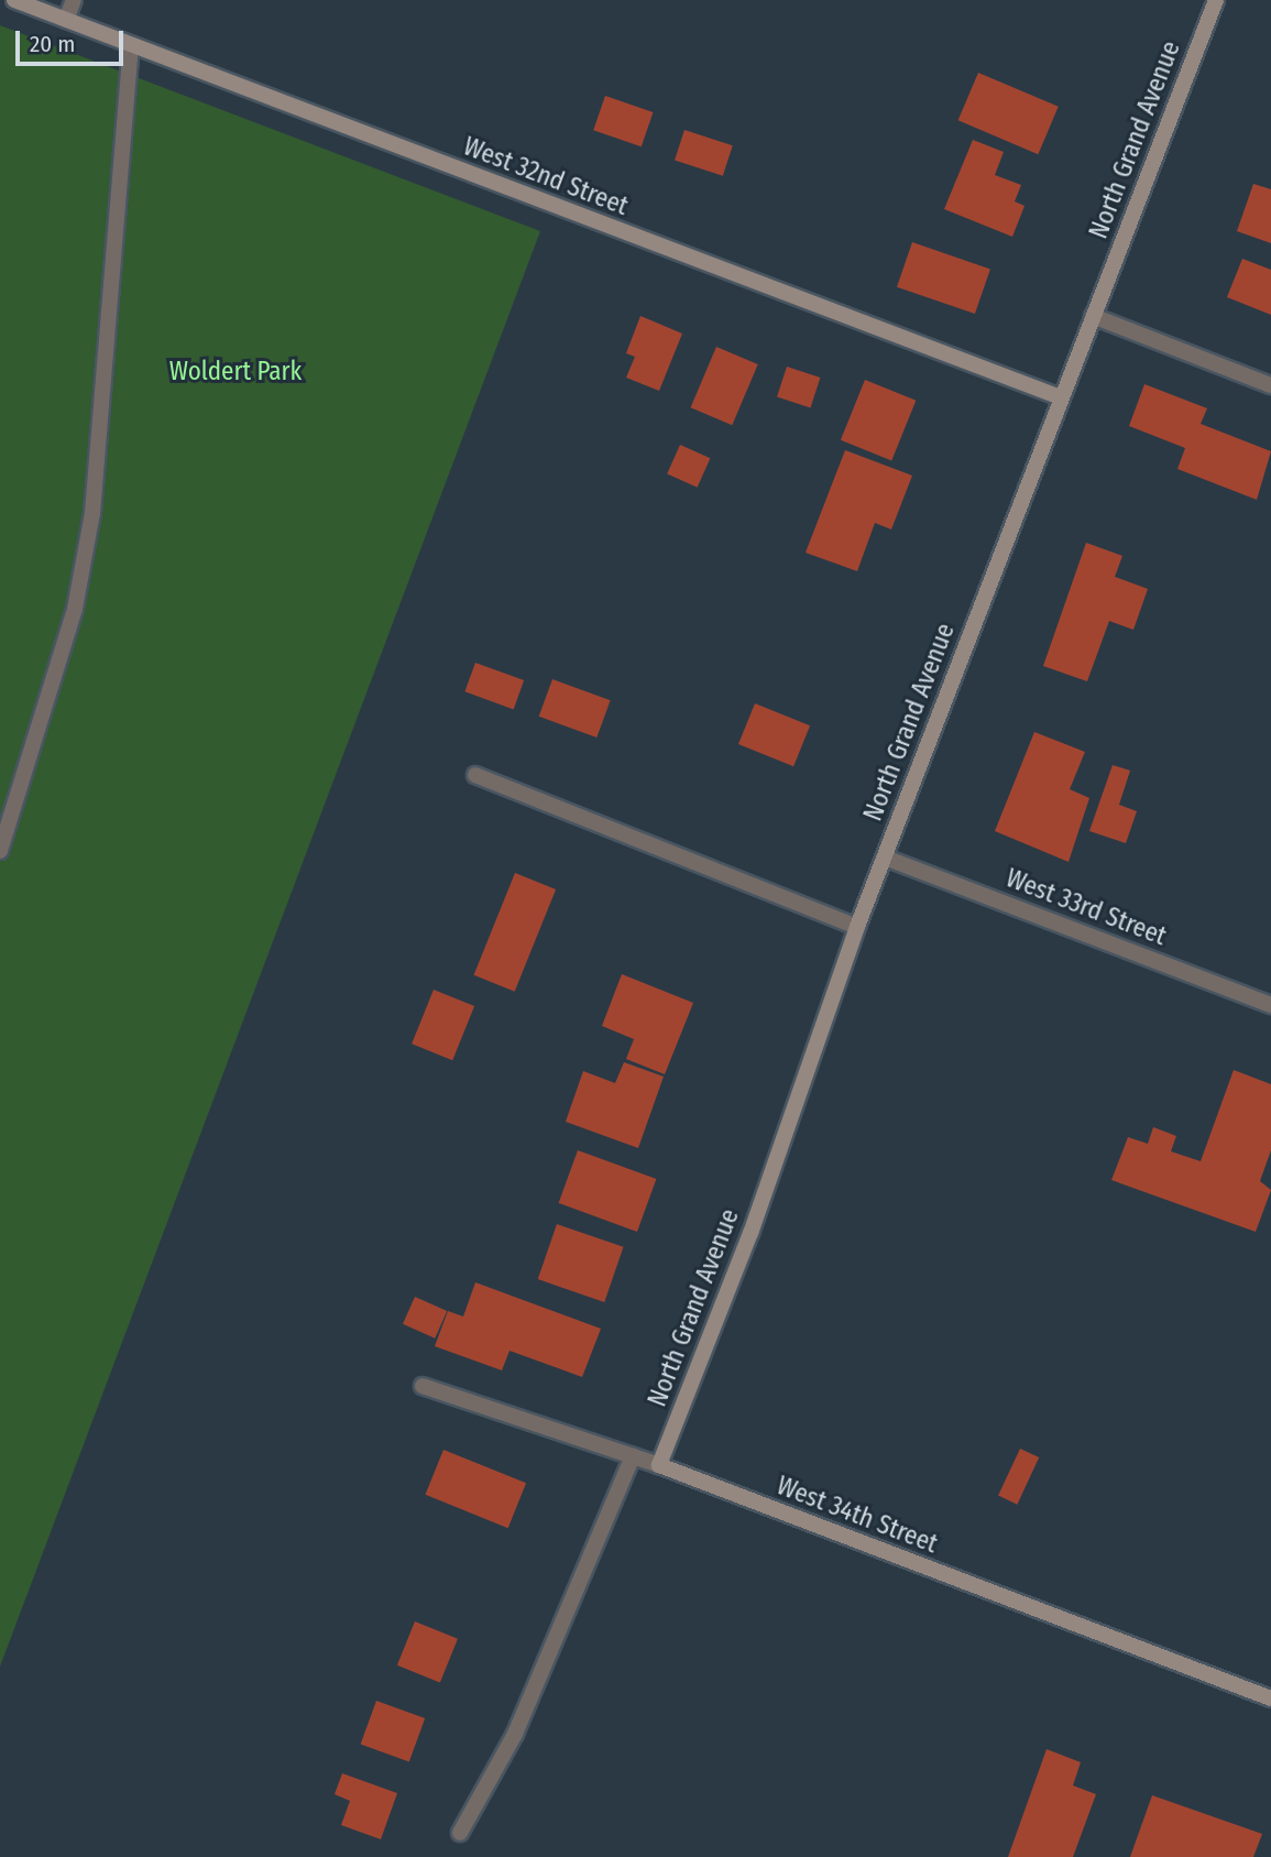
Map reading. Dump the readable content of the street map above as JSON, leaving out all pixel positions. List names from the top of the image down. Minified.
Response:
{"streets":{"street":["North Grand Avenue","West 32nd Street","West 33rd Street","West 34th Street"]},"crossings":[["North Grand Avenue","West 32nd Street"],["North Grand Avenue","West 33rd Street"],["North Grand Avenue","West 34th Street"]],"parks":["Woldert Park"],"scale_bar":"20 m"}
